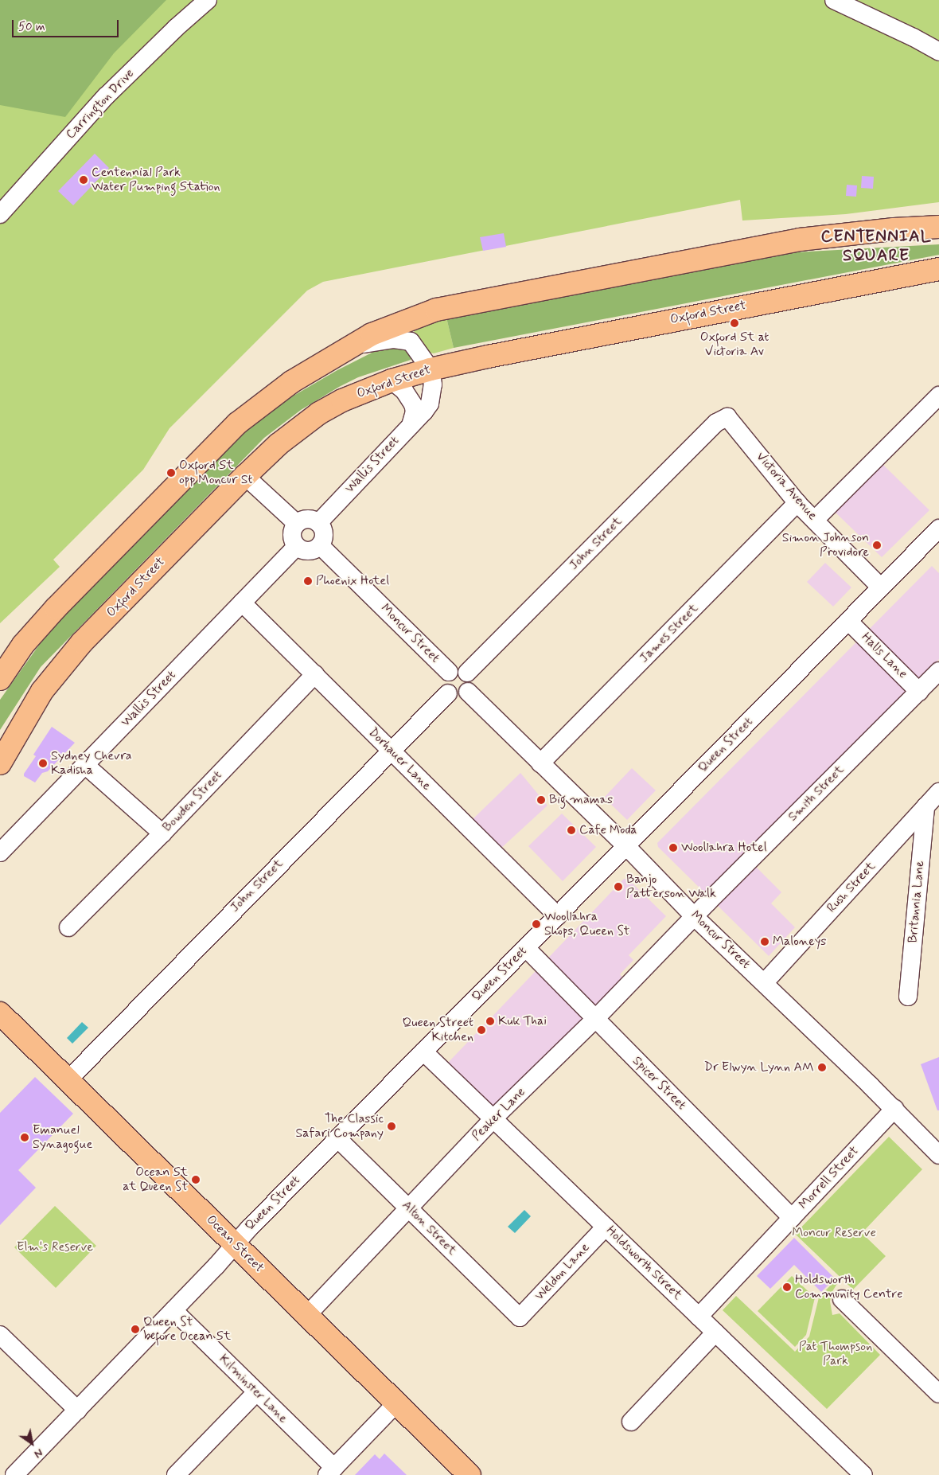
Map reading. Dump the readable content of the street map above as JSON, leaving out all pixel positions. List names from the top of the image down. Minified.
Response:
{"streets":{"main road":["Oxford Street","Ocean Street"],"street":["Carrington Drive","Wallis Street","Victoria Avenue","John Street","Moncur Street","James Street","Halls Lane","Queen Street","Dorhauer Lane","Smith Street","Bowden Street","Rush Street","Britannia Lane","Spicer Street","Peaker Lane","Morrell Street","Alton Street","Holdsworth Street","Weldon Lane","Kilminster Lane"]},"crossings":[["Oxford Street","Wallis Street"],["Wallis Street","Moncur Street"],["Wallis Street","Dorhauer Lane"],["Victoria Avenue","John Street"],["Victoria Avenue","James Street"],["Victoria Avenue","Queen Street"],["John Street","Moncur Street"],["John Street","Dorhauer Lane"],["John Street","Ocean Street"],["Moncur Street","James Street"],["Moncur Street","Queen Street"],["Moncur Street","Smith Street"],["Moncur Street","Rush Street"],["Moncur Street","Peaker Lane"],["Moncur Street","Morrell Street"],["Halls Lane","Queen Street"],["Halls Lane","Smith Street"],["Queen Street","Dorhauer Lane"],["Queen Street","Spicer Street"],["Queen Street","Alton Street"],["Queen Street","Ocean Street"],["Queen Street","Holdsworth Street"],["Queen Street","Kilminster Lane"],["Dorhauer Lane","Bowden Street"],["Smith Street","Peaker Lane"],["Rush Street","Britannia Lane"],["Spicer Street","Peaker Lane"],["Spicer Street","Morrell Street"],["Peaker Lane","Alton Street"],["Peaker Lane","Ocean Street"],["Peaker Lane","Holdsworth Street"],["Morrell Street","Holdsworth Street"],["Alton Street","Weldon Lane"],["Holdsworth Street","Weldon Lane"]],"districts":["CENTENNIAL SQUARE"],"parks":["Moncur Reserve","Elm's Reserve","Pat Thompson Park"],"places":["Centennial Park Water Pumping Station","Oxford St at Victoria Av","Oxford St opp Moncur St","Simon Johnson Providore","Phoenix Hotel","Sydney Chevra Kadisha","Big mamas","Cafe Moda","Woollahra Hotel","Banjo Patterson Walk","Woollahra Shops, Queen St","Maloneys","Kuk Thai","Queen Street Kitchen","Dr Elwyn Lynn AM","The Classic Safari Company","Emanuel Synagogue","Ocean St at Queen St","Holdsworth Community Centre","Queen St before Ocean St"],"scale_bar":"50 m","north":"bottom right"}
